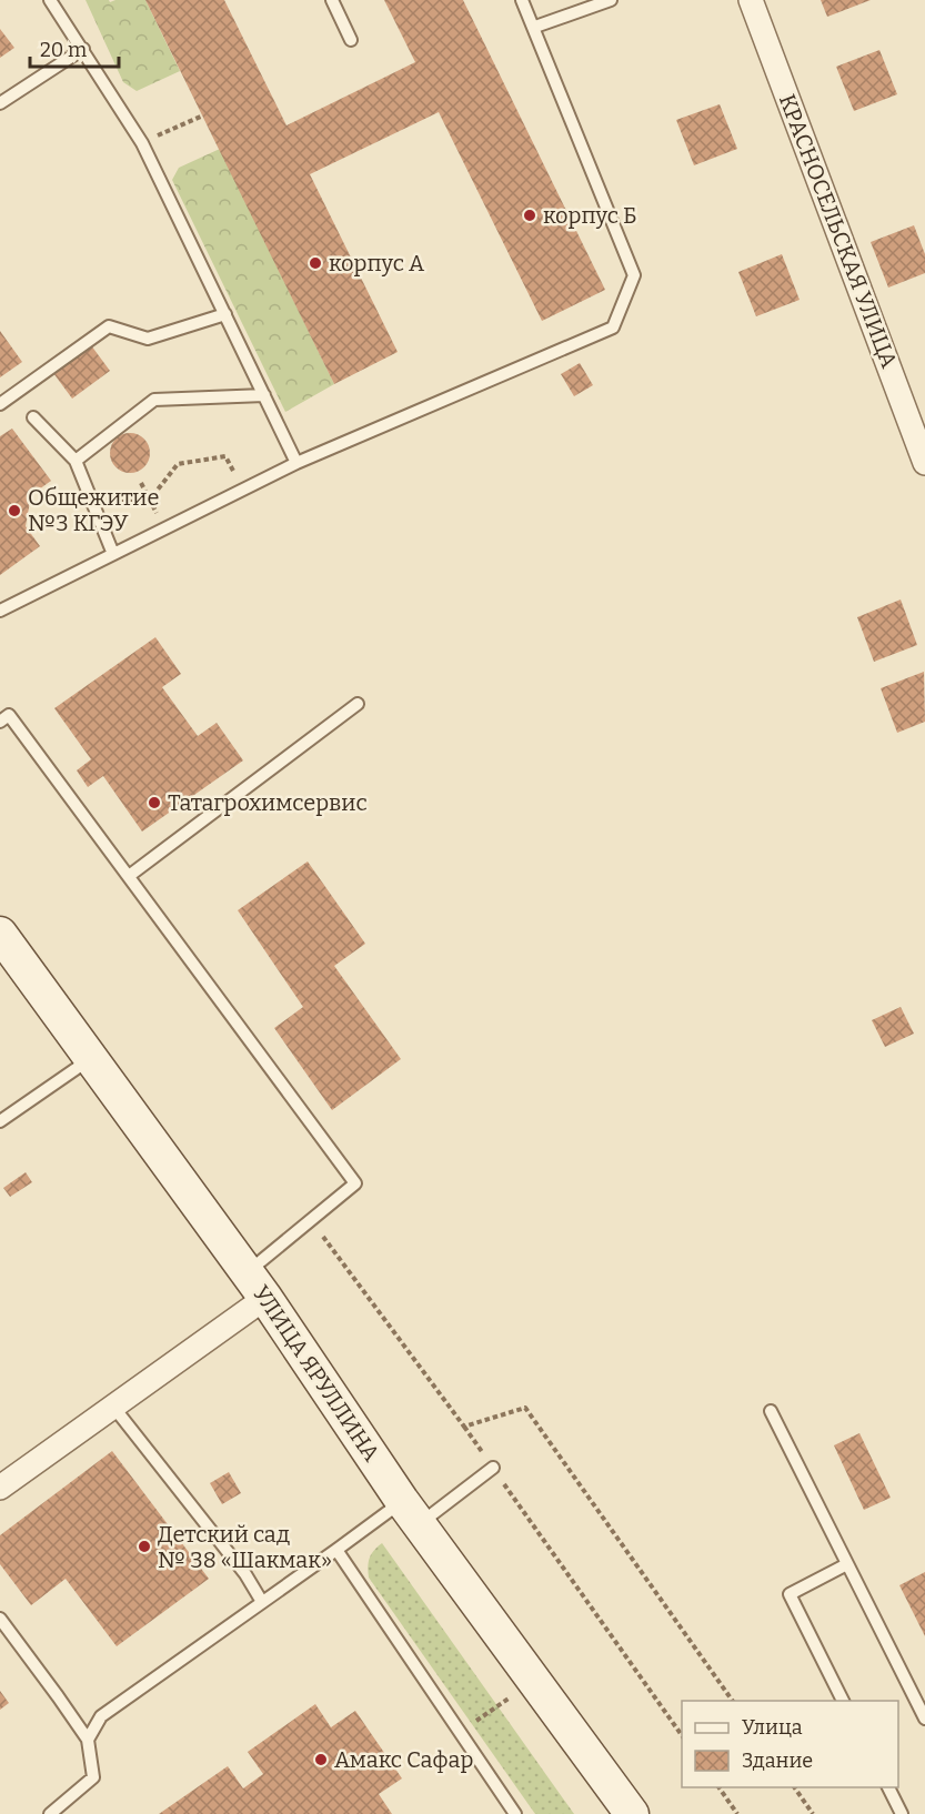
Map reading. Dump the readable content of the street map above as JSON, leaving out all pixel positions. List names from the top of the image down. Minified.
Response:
{"streets":{"street":["КРАСНОСЕЛЬСКАЯ УЛИЦА","УЛИЦА ЯРУЛЛИНА"]},"places":["корпус Б","корпус А","Общежитие №3 КГЭУ","Татагрохимсервис","Детский сад № 38 «Шакмак»","Амакс Сафар"],"legend":["Улица","Здание"],"scale_bar":"20 m"}
